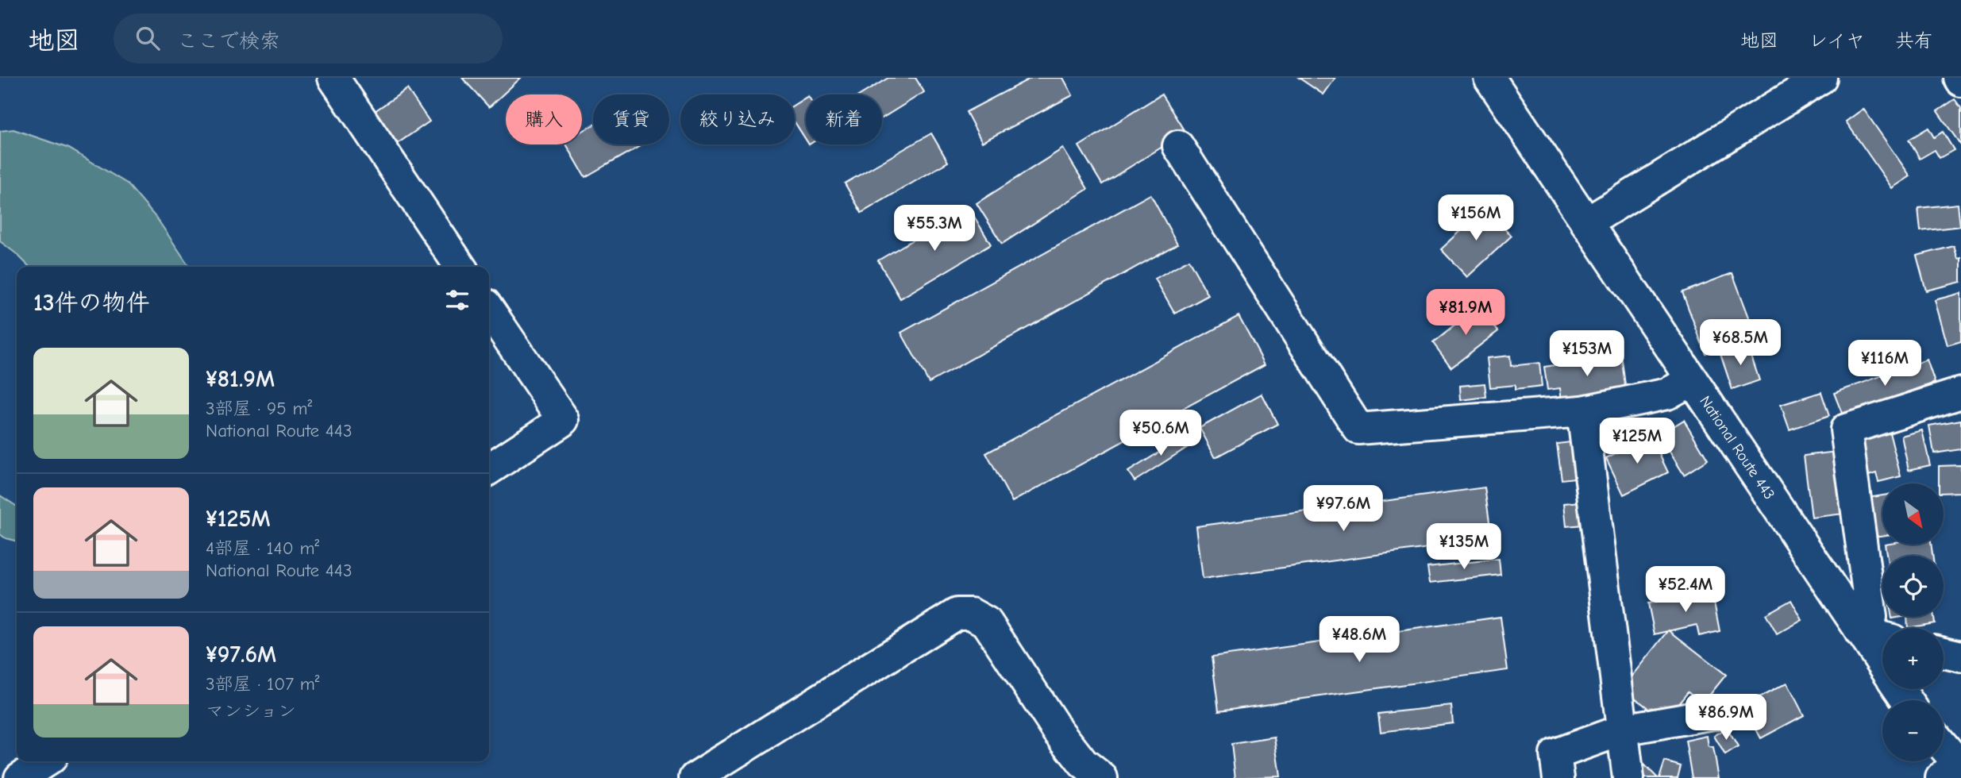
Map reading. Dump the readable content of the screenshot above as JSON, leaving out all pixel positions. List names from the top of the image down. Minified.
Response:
{"streets":{"main road":["National Route 443"]},"north":"bottom right","page":{"header":"地図","search":"ここで検索","nav":["地図","レイヤ","共有"],"chip":["購入","賃貸","絞り込み","新着"],"price":["¥156M","¥55.3M","¥81.9M","¥68.5M","¥153M","¥116M","¥50.6M","¥125M","¥97.6M","¥135M","¥52.4M","¥48.6M","¥86.9M"],"heading":"13件の物件","list":[{"name":"¥81.9M","note":"3部屋 · 95 m² · National Route 443"},{"name":"¥125M","note":"4部屋 · 140 m² · National Route 443"},{"name":"¥97.6M","note":"3部屋 · 107 m² · マンション"}],"map_buttons":["+","−"]}}
